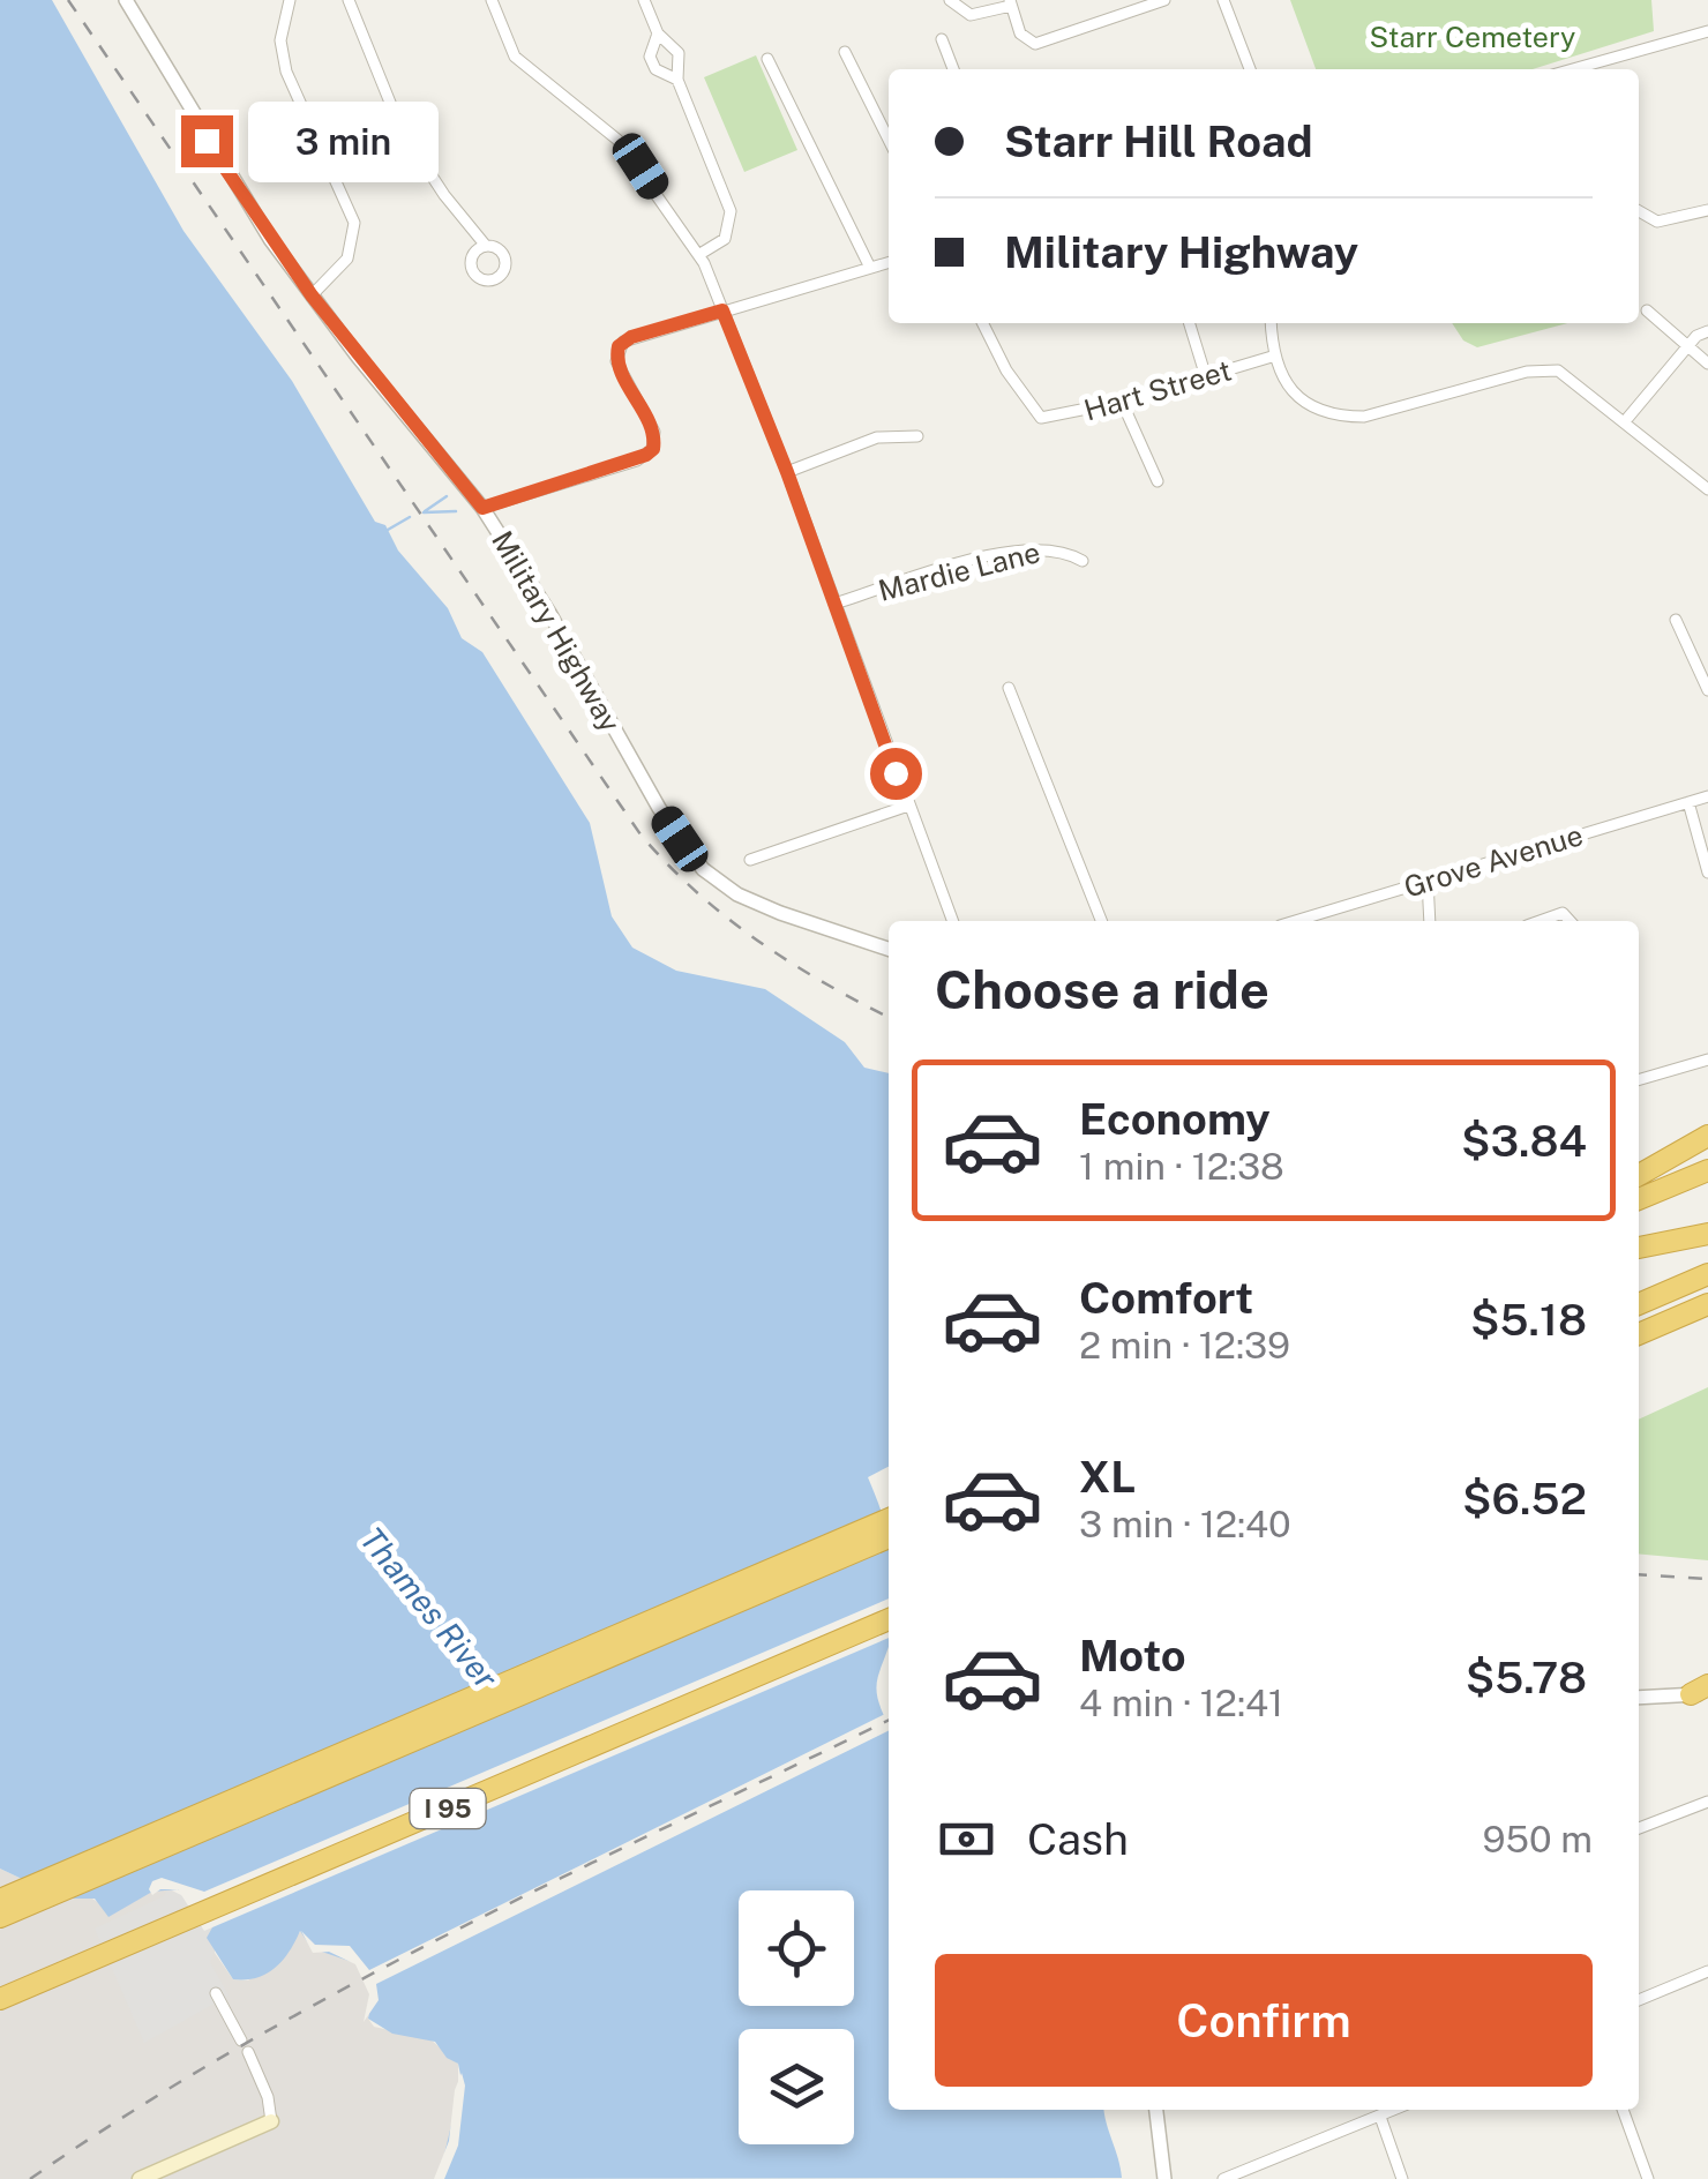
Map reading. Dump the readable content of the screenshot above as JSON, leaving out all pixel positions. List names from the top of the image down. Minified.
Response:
{"streets":{"highway":["I 95"],"street":["Hart Street","Mardie Lane","Military Highway","Grove Avenue"]},"water":["Thames River"],"parks":["Starr Cemetery"],"page":{"banner":["Starr Hill Road","Military Highway"],"bubble":"3 min","heading":"Choose a ride","list":[{"name":"Economy","note":"1 min · 12:38","value":"$3.84"},{"name":"Comfort","note":"2 min · 12:39","value":"$5.18"},{"name":"XL","note":"3 min · 12:40","value":"$6.52"},{"name":"Moto","note":"4 min · 12:41","value":"$5.78"}],"pay":["Cash","950 m"],"buttons":"Confirm"}}
